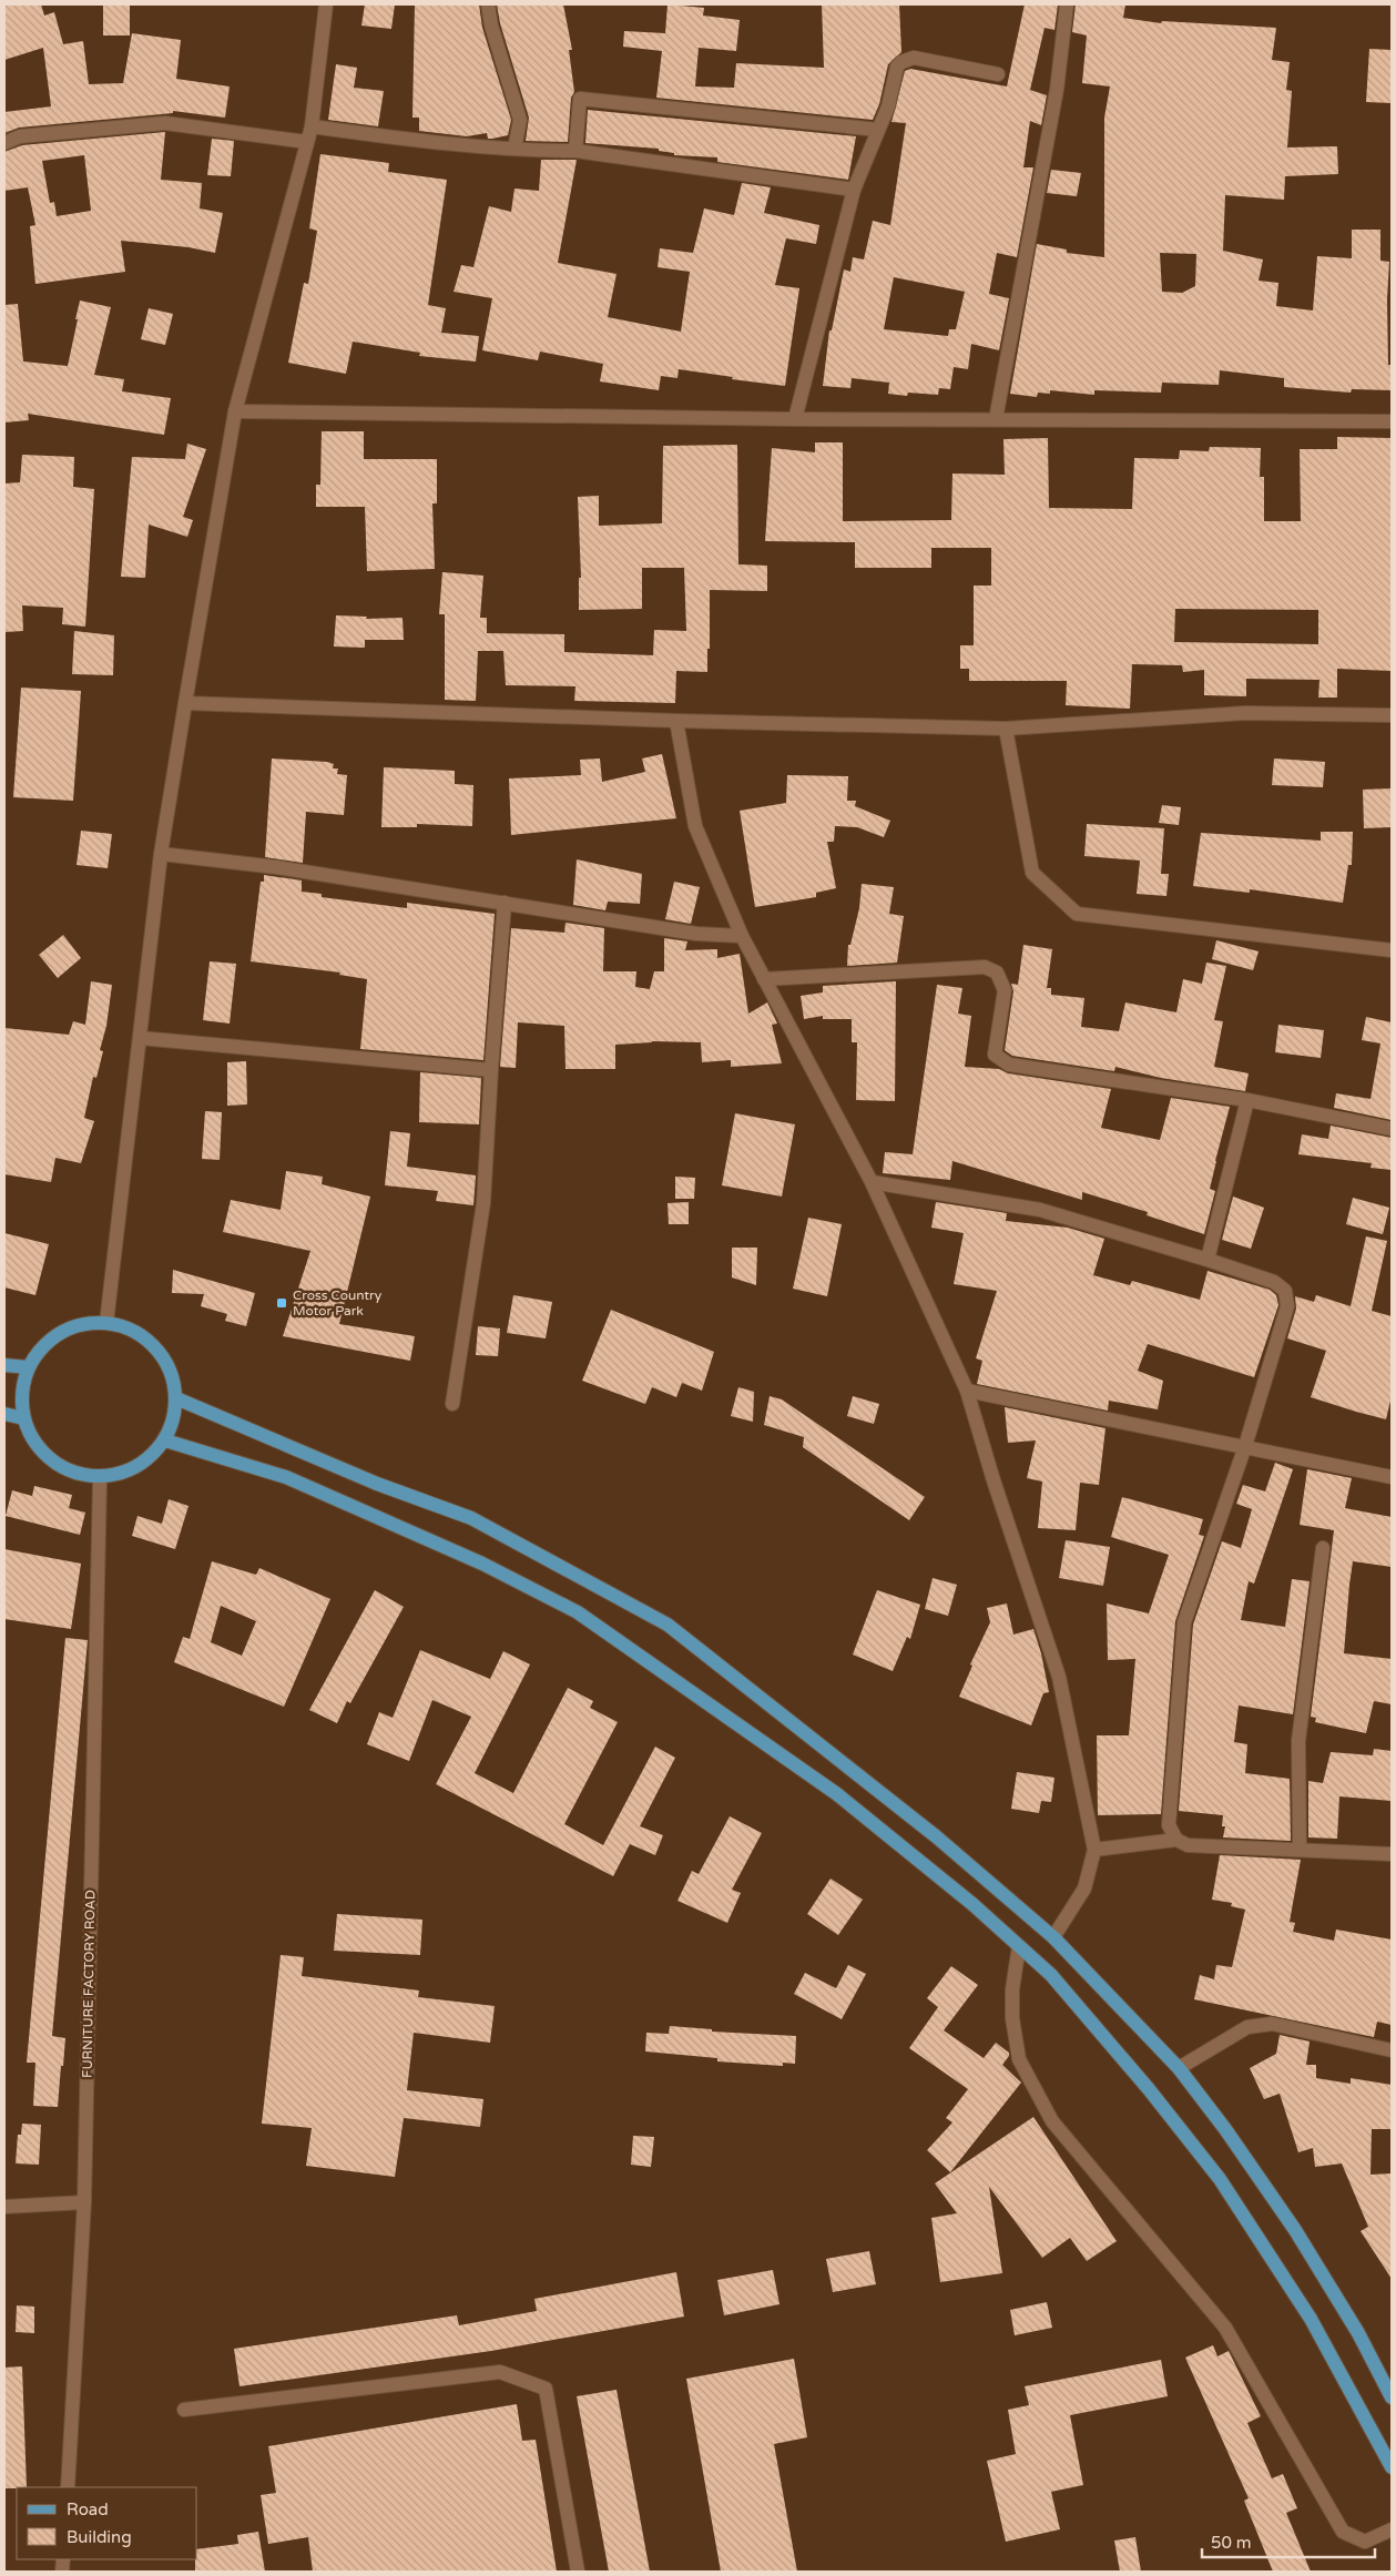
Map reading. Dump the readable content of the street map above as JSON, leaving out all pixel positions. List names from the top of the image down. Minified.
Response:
{"streets":{"street":["FURNITURE FACTORY ROAD"]},"places":{"transit":["Cross Country Motor Park"]},"legend":["Road","Building"],"scale_bar":"50 m"}
